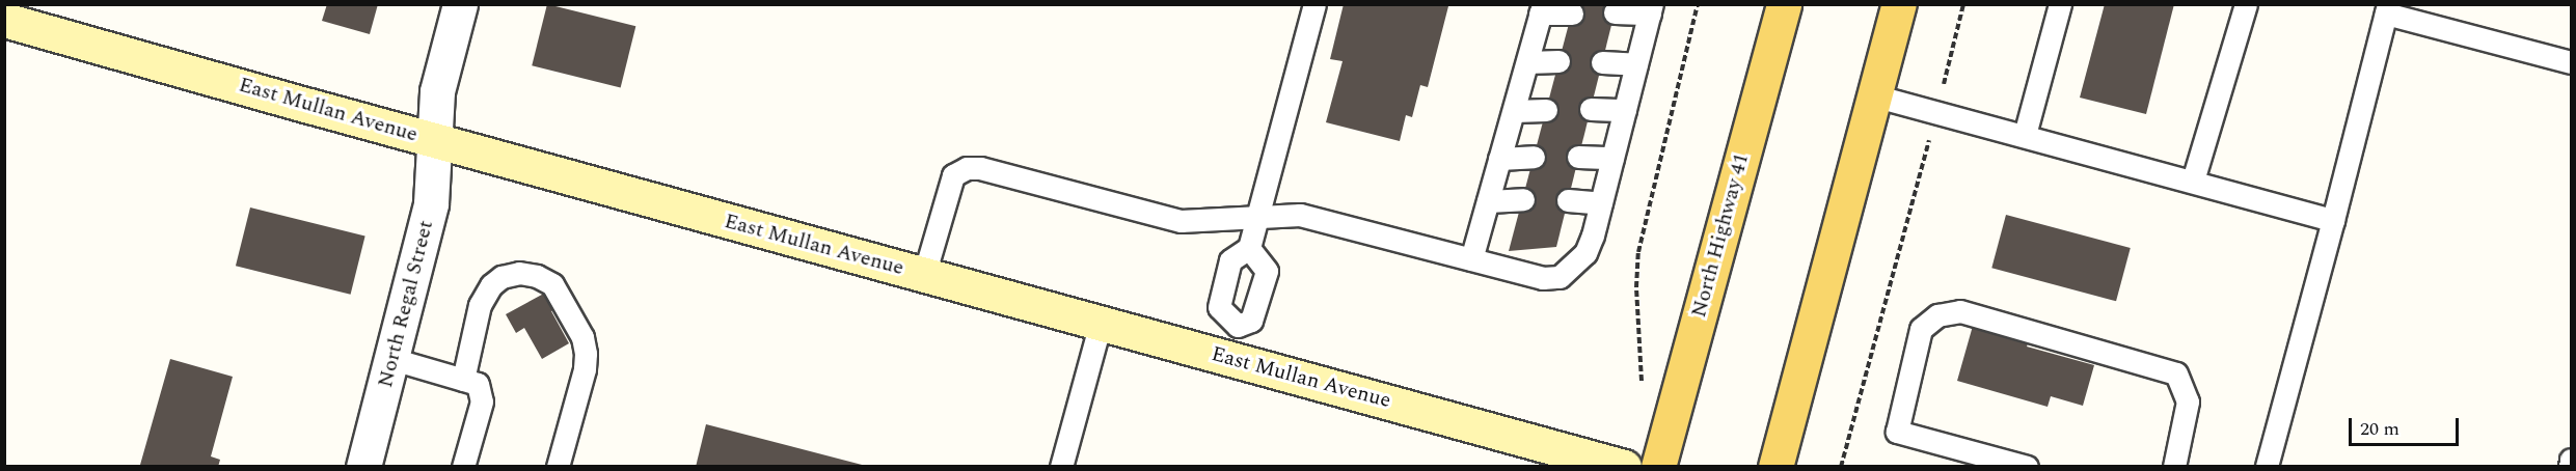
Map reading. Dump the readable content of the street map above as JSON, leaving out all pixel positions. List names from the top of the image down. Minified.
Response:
{"streets":{"main road":["East Mullan Avenue","North Highway 41"],"street":["North Regal Street"]},"crossings":[["East Mullan Avenue","North Regal Street"]],"scale_bar":"20 m"}
